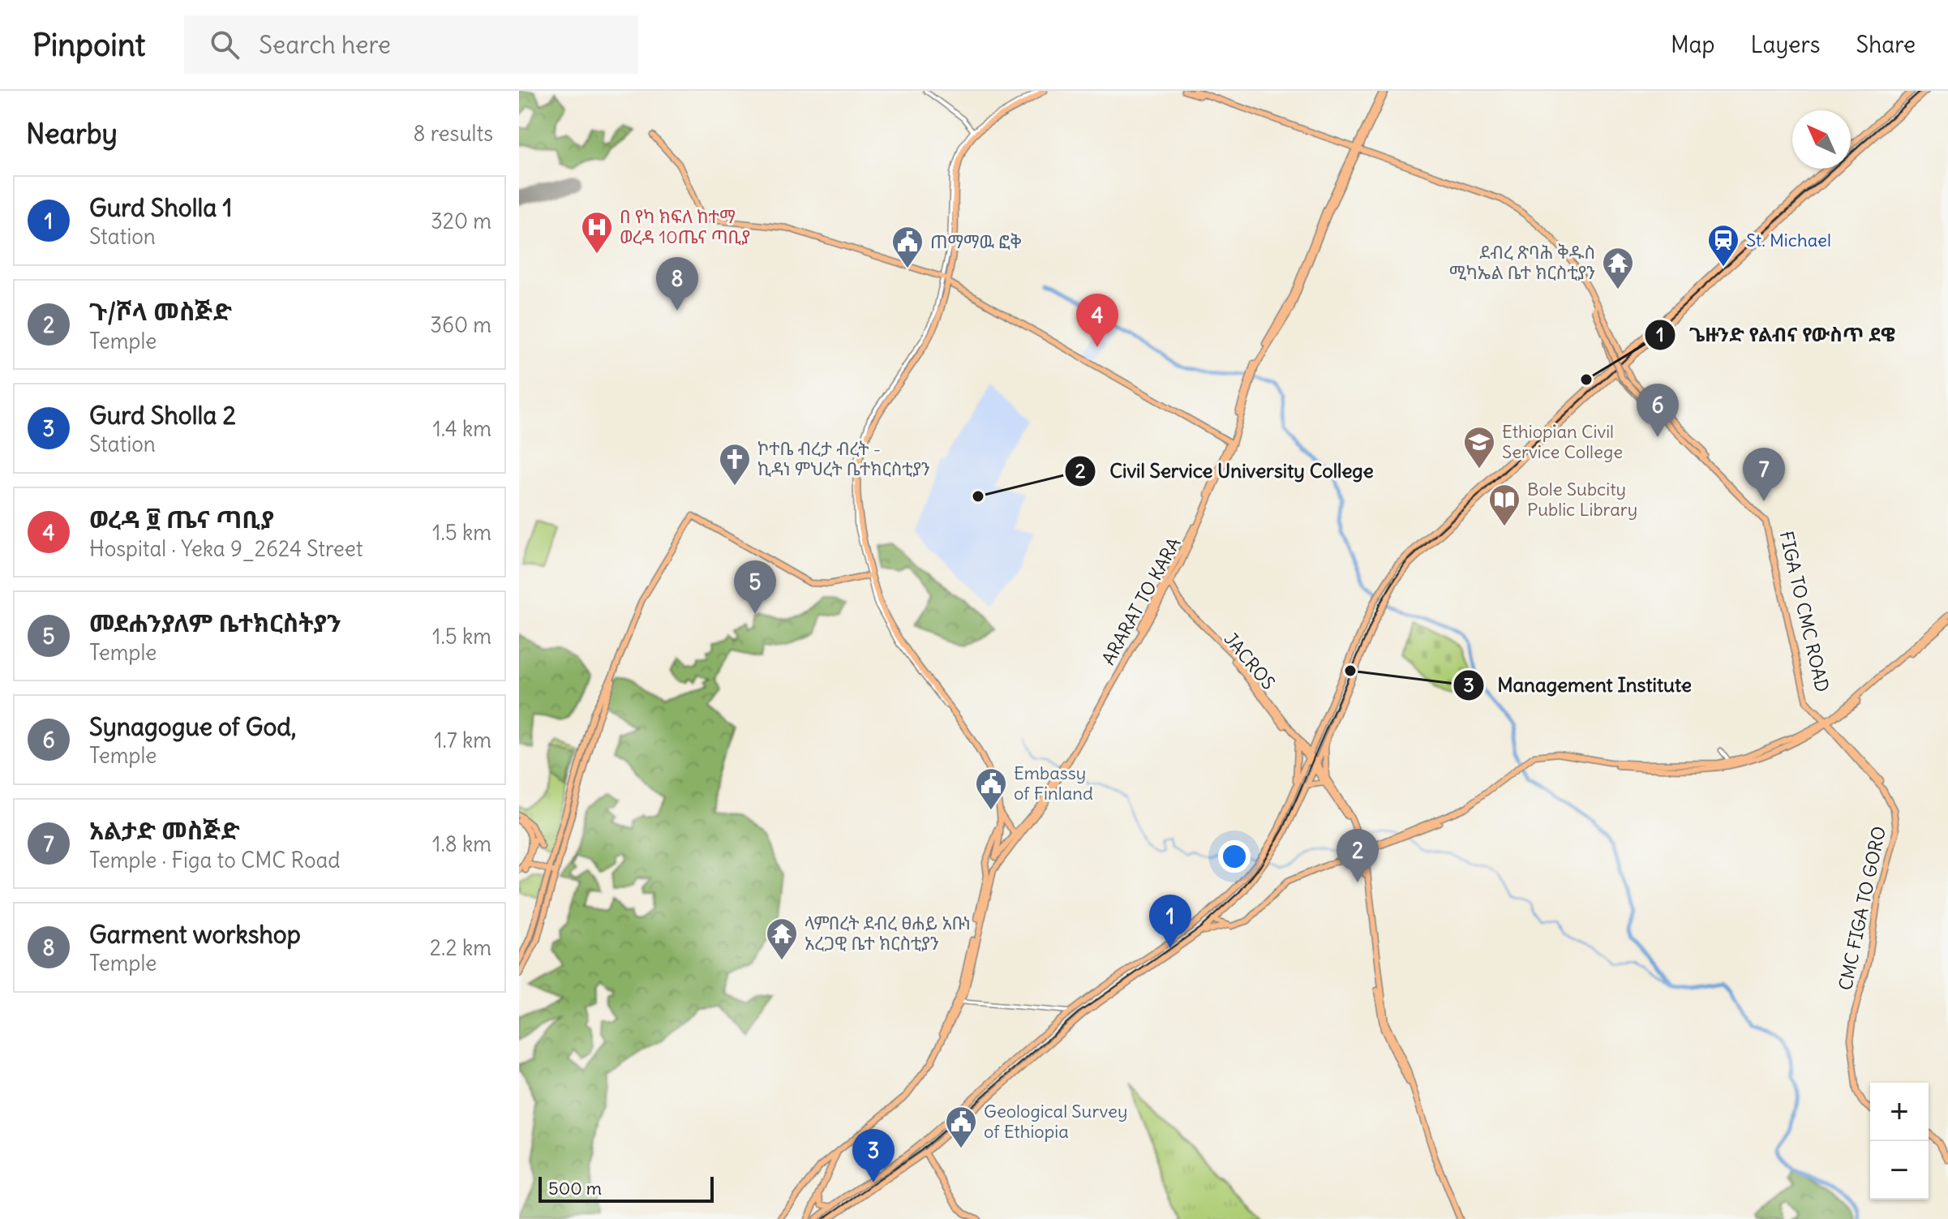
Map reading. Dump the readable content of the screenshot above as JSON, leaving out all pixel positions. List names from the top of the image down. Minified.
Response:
{"streets":{"main road":["ARARAT TO KARA","FIGA TO CMC ROAD","JACROS","CMC FIGA TO GORO"]},"crossings":[["ARARAT TO KARA","JACROS"],["FIGA TO CMC ROAD","CMC FIGA TO GORO"]],"places":{"hospital":["በ የካ ክፍለ ከተማ ወረዳ 10ጤና ጣቢያ"],"station":["St. Michael"],"public building":["ጠማማዉ ፎቅ","Embassy of Finland","Geological Survey of Ethiopia"],"temple":["ደብረ ጽባሕ ቅዱስ ሚካኤል ቤተ ክርስቲያን","ላምበረት ደብረ ፀሐይ አቡነ አረጋዊ ቤተ ክርስቲያን"],"other":["ጌዙንድ የልብና የውስጥ ደዌ","Civil Service University College","Management Institute"],"school or university":["Ethiopian Civil Service College"],"church":["ኮተቤ ብረታ ብረት - ኪዳነ ምህረት ቤተክርስቲያን"],"library":["Bole Subcity Public Library"]},"scale_bar":"500 m","north":"top left","page":{"header":"Pinpoint","search":"Search here","nav":["Map","Layers","Share"],"heading":["Nearby","8 results"],"list":[{"mark":"1","name":"Gurd Sholla 1","note":"Station","value":"320 m"},{"mark":"2","name":"ጉ/ሾላ መስጅድ","note":"Temple","value":"360 m"},{"mark":"3","name":"Gurd Sholla 2","note":"Station","value":"1.4 km"},{"mark":"4","name":"ወረዳ ፱ ጤና ጣቢያ","note":"Hospital · Yeka 9_2624 Street","value":"1.5 km"},{"mark":"5","name":"መደሐንያለም ቤተክርስትያን","note":"Temple","value":"1.5 km"},{"mark":"6","name":"Synagogue of God,","note":"Temple","value":"1.7 km"},{"mark":"7","name":"አልታድ መስጅድ","note":"Temple · Figa to CMC Road","value":"1.8 km"},{"mark":"8","name":"Garment workshop","note":"Temple","value":"2.2 km"}],"pins":["8","4","6","7","5","2","1","3"],"map_buttons":["+","−"],"scale":"500 m"}}
